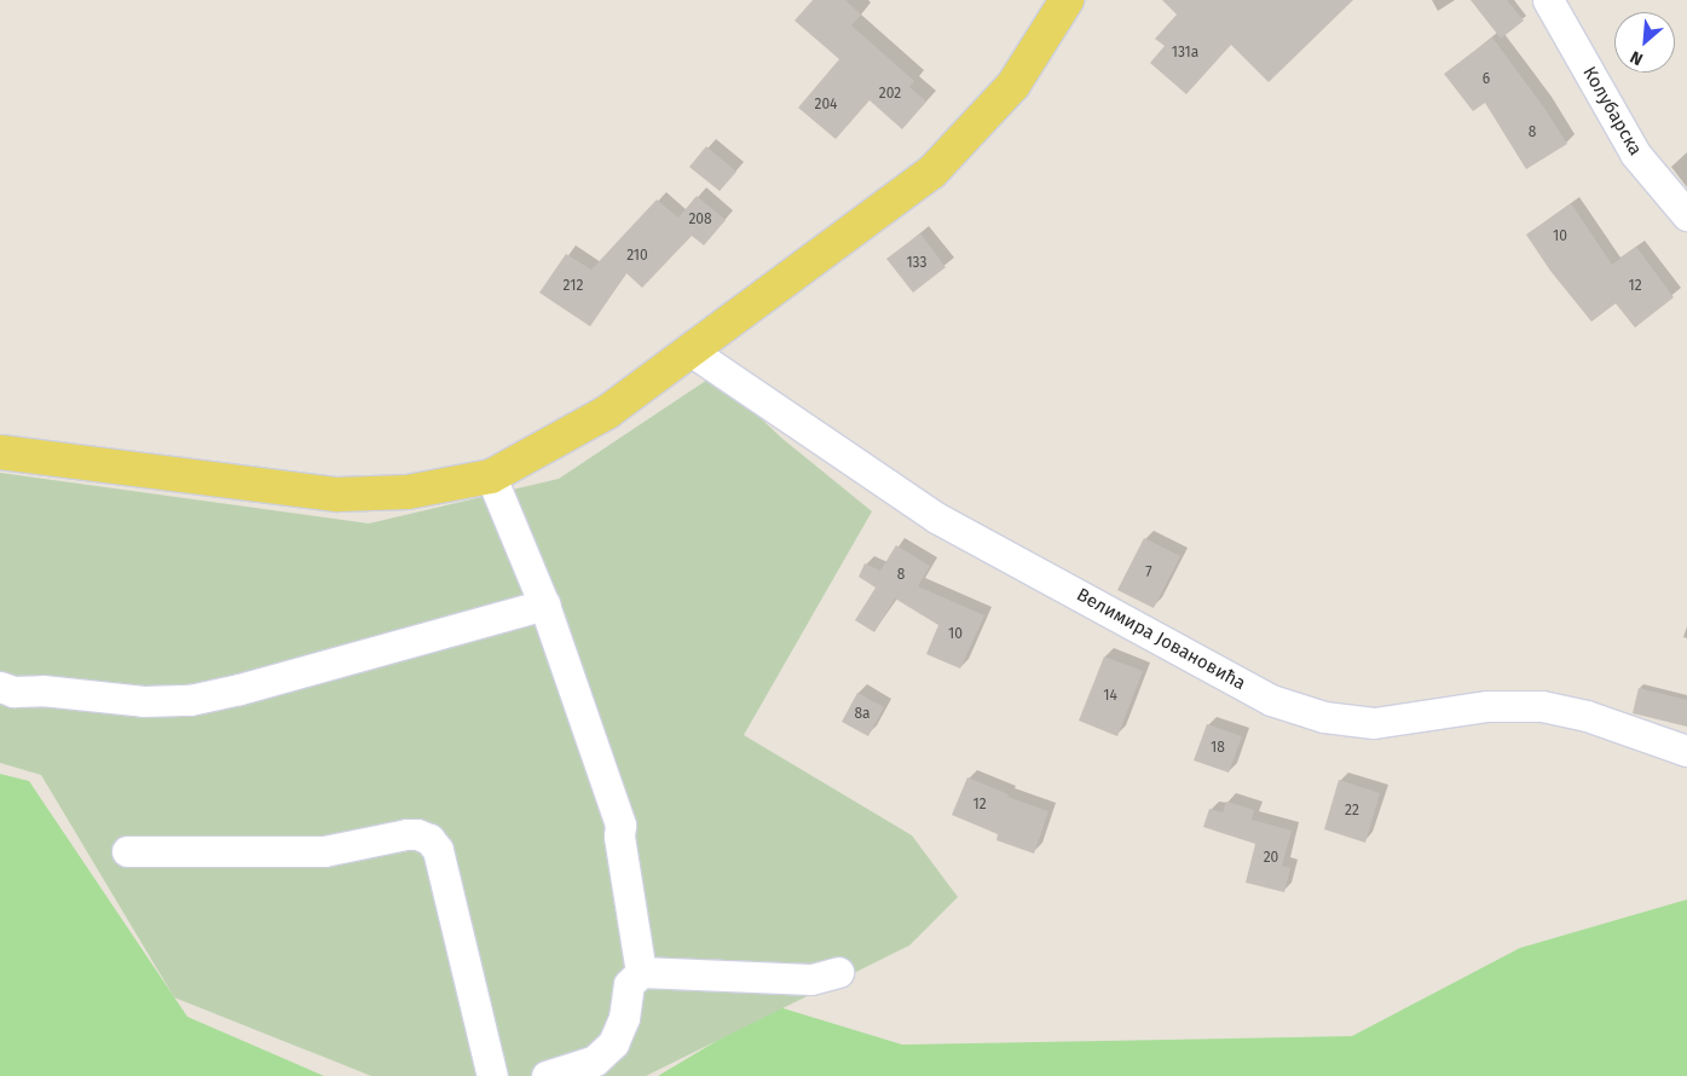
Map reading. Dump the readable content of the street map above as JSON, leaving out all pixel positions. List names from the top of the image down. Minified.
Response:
{"streets":{"street":["Колубарска","Велимира Јовановића"]},"house_numbers":["131a","6","202","204","8","208","10","210","133","212","12","7","8","10","14","8a","18","12","22","20"],"north":"bottom left"}
